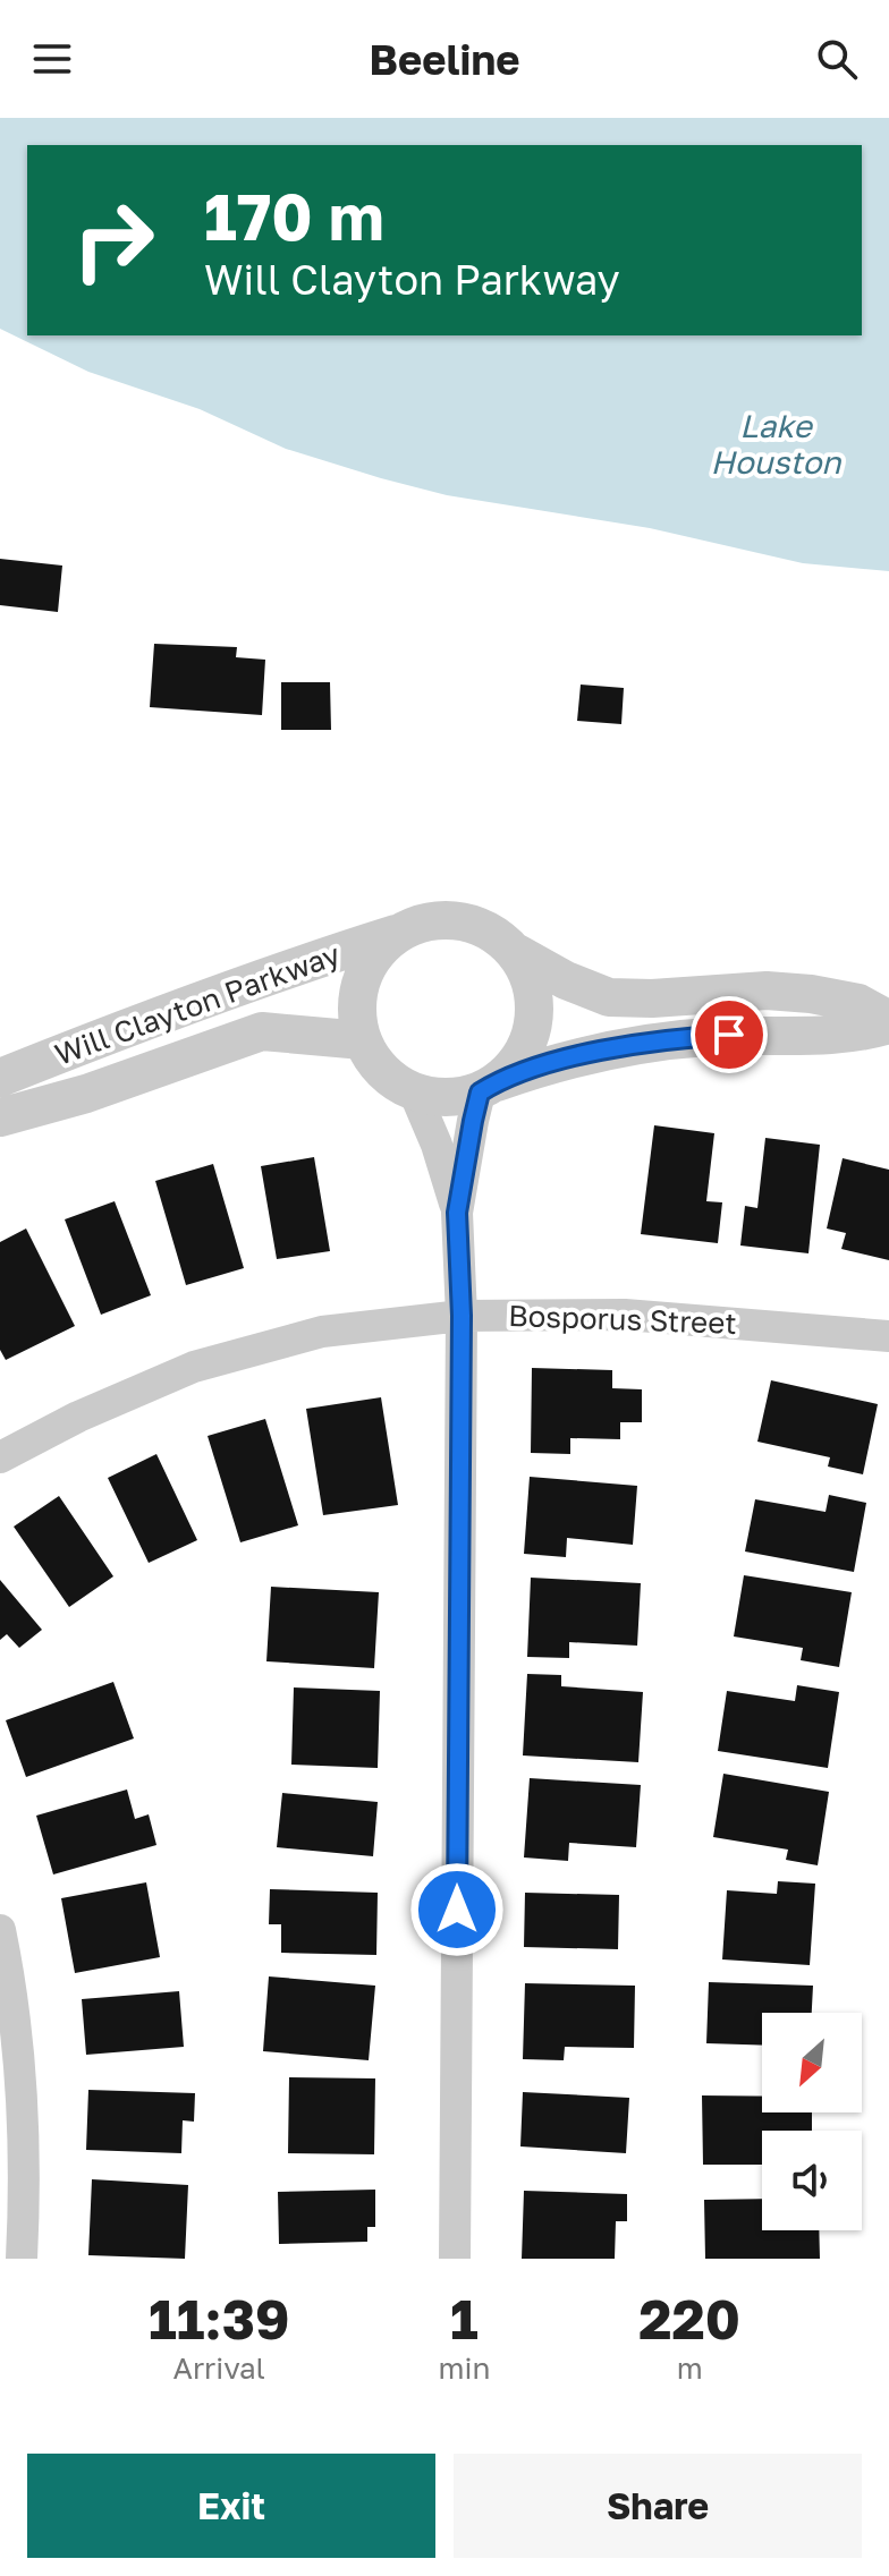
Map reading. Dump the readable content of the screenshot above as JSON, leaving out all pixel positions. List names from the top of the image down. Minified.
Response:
{"streets":{"street":["Will Clayton Parkway","Bosporus Street"]},"water":["Lake Houston"],"north":"bottom left","page":{"header":"Beeline","turn":["170 m","Will Clayton Parkway"],"eta":["11:39","Arrival","1","min","220","m"],"buttons":["Exit","Share"]}}
